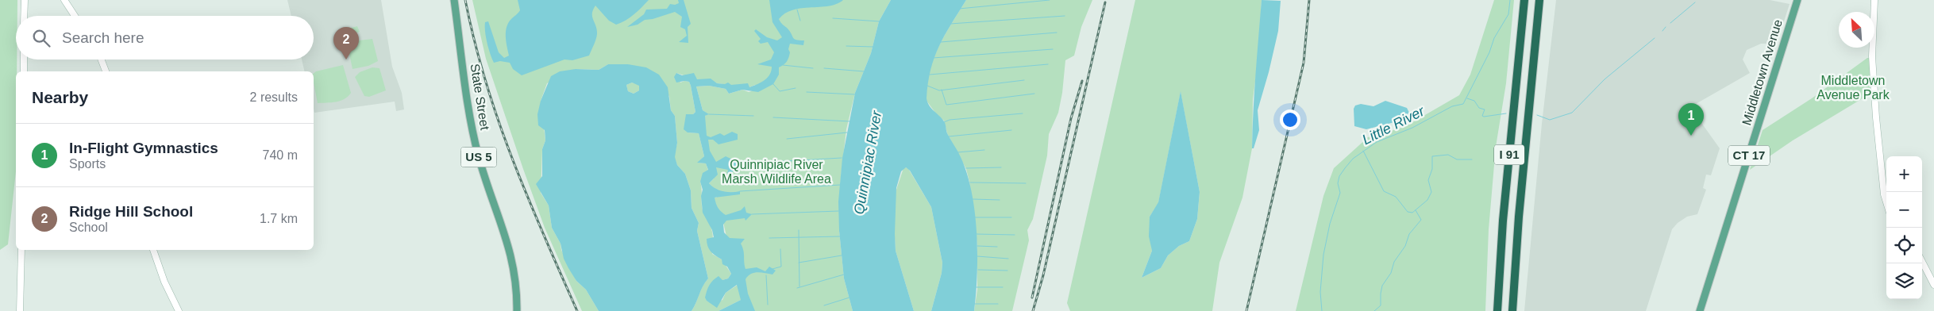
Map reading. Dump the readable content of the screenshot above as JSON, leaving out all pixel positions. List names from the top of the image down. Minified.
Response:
{"streets":{"highway":["I 91"],"main road":["Middletown Avenue","State Street","CT 17","US 5"]},"water":["Little River","Quinnipiac River"],"parks":["Middletown Avenue Park","Quinnipiac River Marsh Wildlife Area"],"north":"top left","page":{"search":"Search here","pins":["2","1"],"heading":["Nearby","2 results"],"list":[{"mark":"1","name":"In-Flight Gymnastics","note":"Sports","value":"740 m"},{"mark":"2","name":"Ridge Hill School","note":"School","value":"1.7 km"}],"map_buttons":["+","−"]}}
